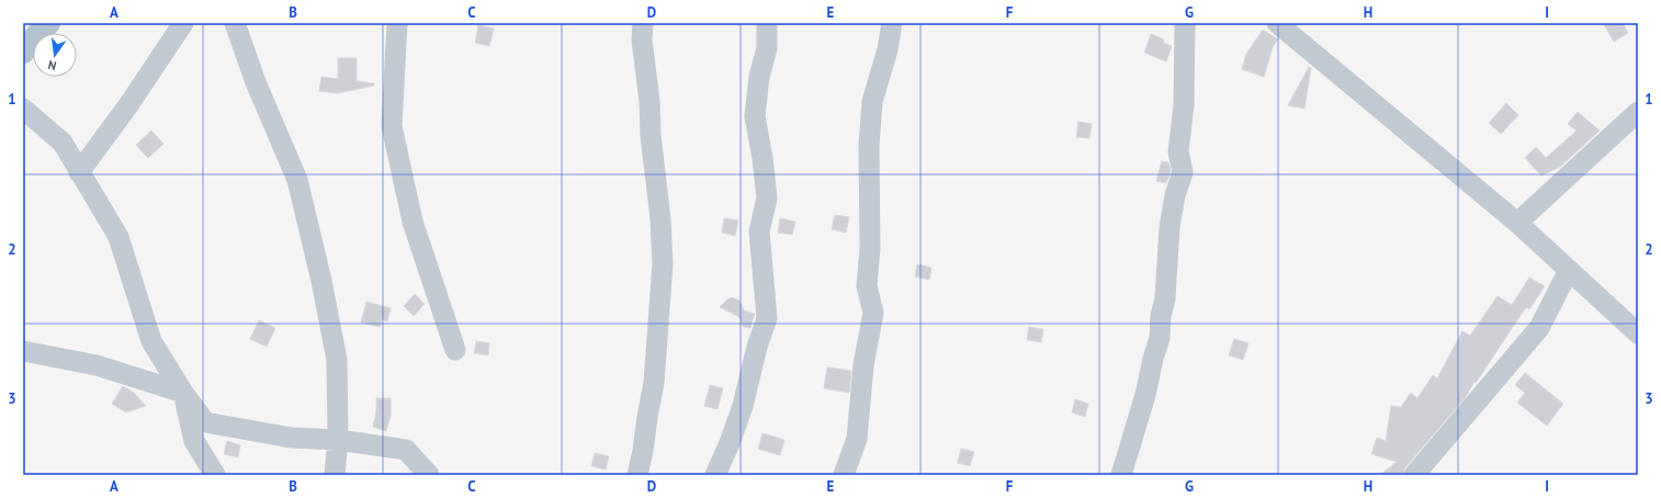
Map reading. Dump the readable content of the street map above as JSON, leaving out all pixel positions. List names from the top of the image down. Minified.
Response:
{"north":"bottom","grid":{"columns":["A","B","C","D","E","F","G","H","I"],"rows":["1","2","3"]}}
